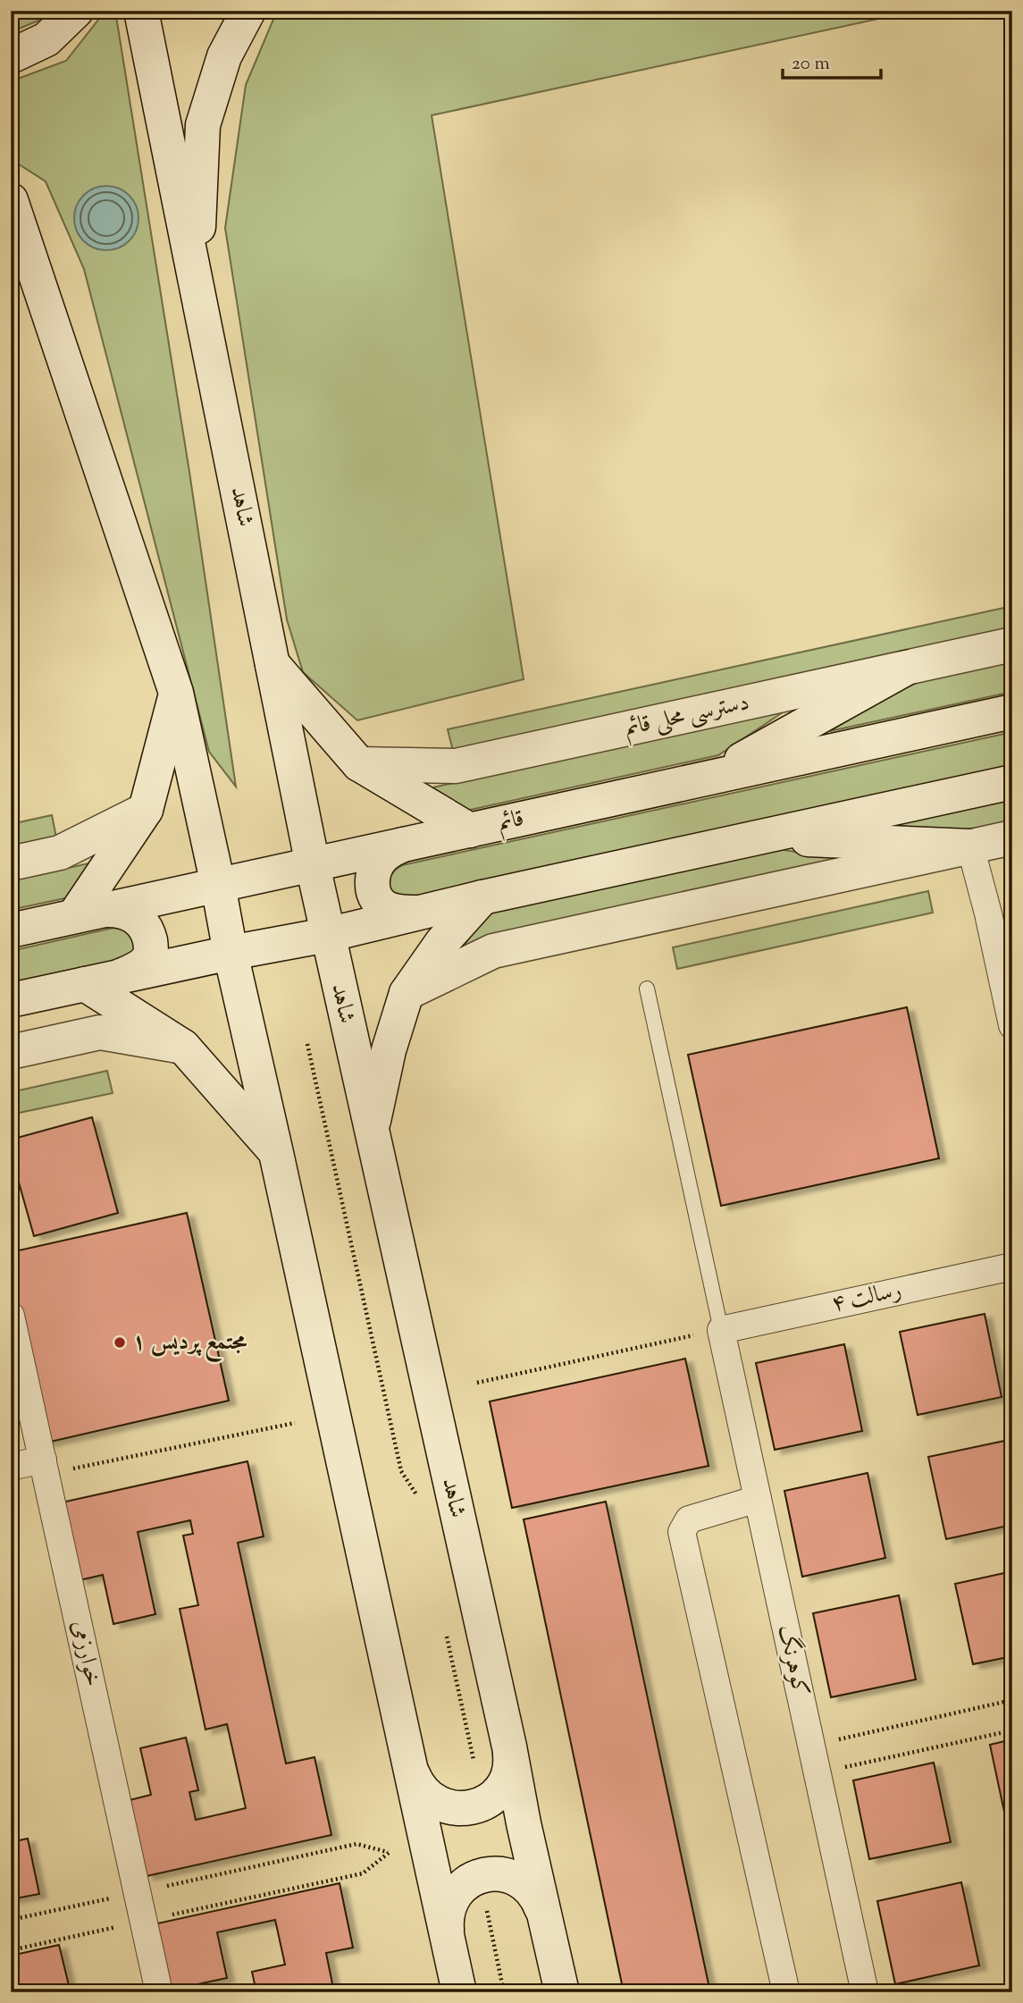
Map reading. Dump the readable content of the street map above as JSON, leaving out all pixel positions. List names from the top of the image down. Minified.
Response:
{"streets":{"main road":["شاهد","دسترسی محلی قائم","قائم"],"street":["رسالت ۴","خوارزمی","کوهرنگ"]},"crossings":[["شاهد","قائم"],["رسالت ۴","کوهرنگ"]],"places":["مجتمع پردیس ۱"],"scale_bar":"20 m"}
